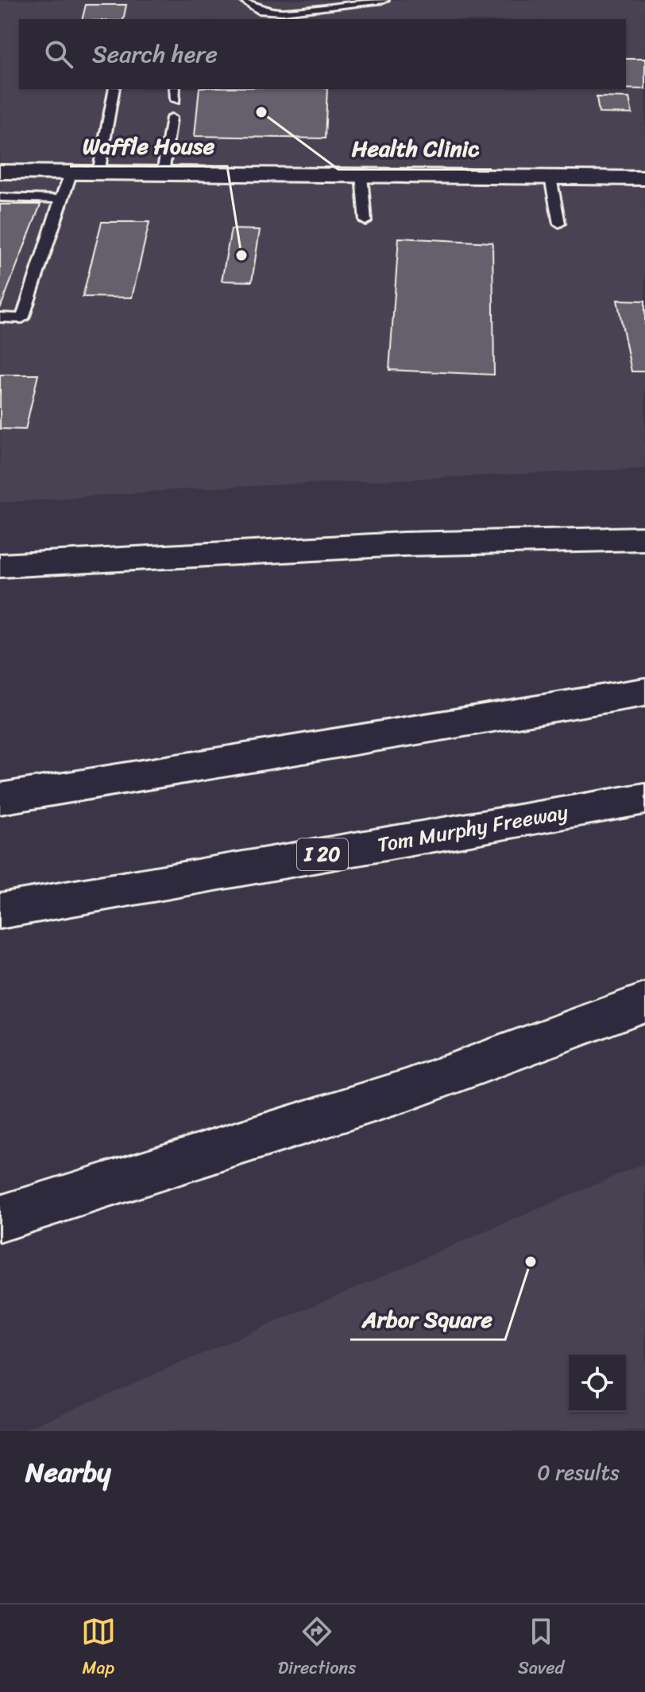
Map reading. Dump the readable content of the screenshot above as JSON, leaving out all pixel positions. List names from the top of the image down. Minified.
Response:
{"streets":{"highway":["Tom Murphy Freeway","I 20"]},"places":["Health Clinic","Waffle House","Arbor Square"],"page":{"search":"Search here","heading":["Nearby","0 results"],"nav":["Map","Directions","Saved"]}}
